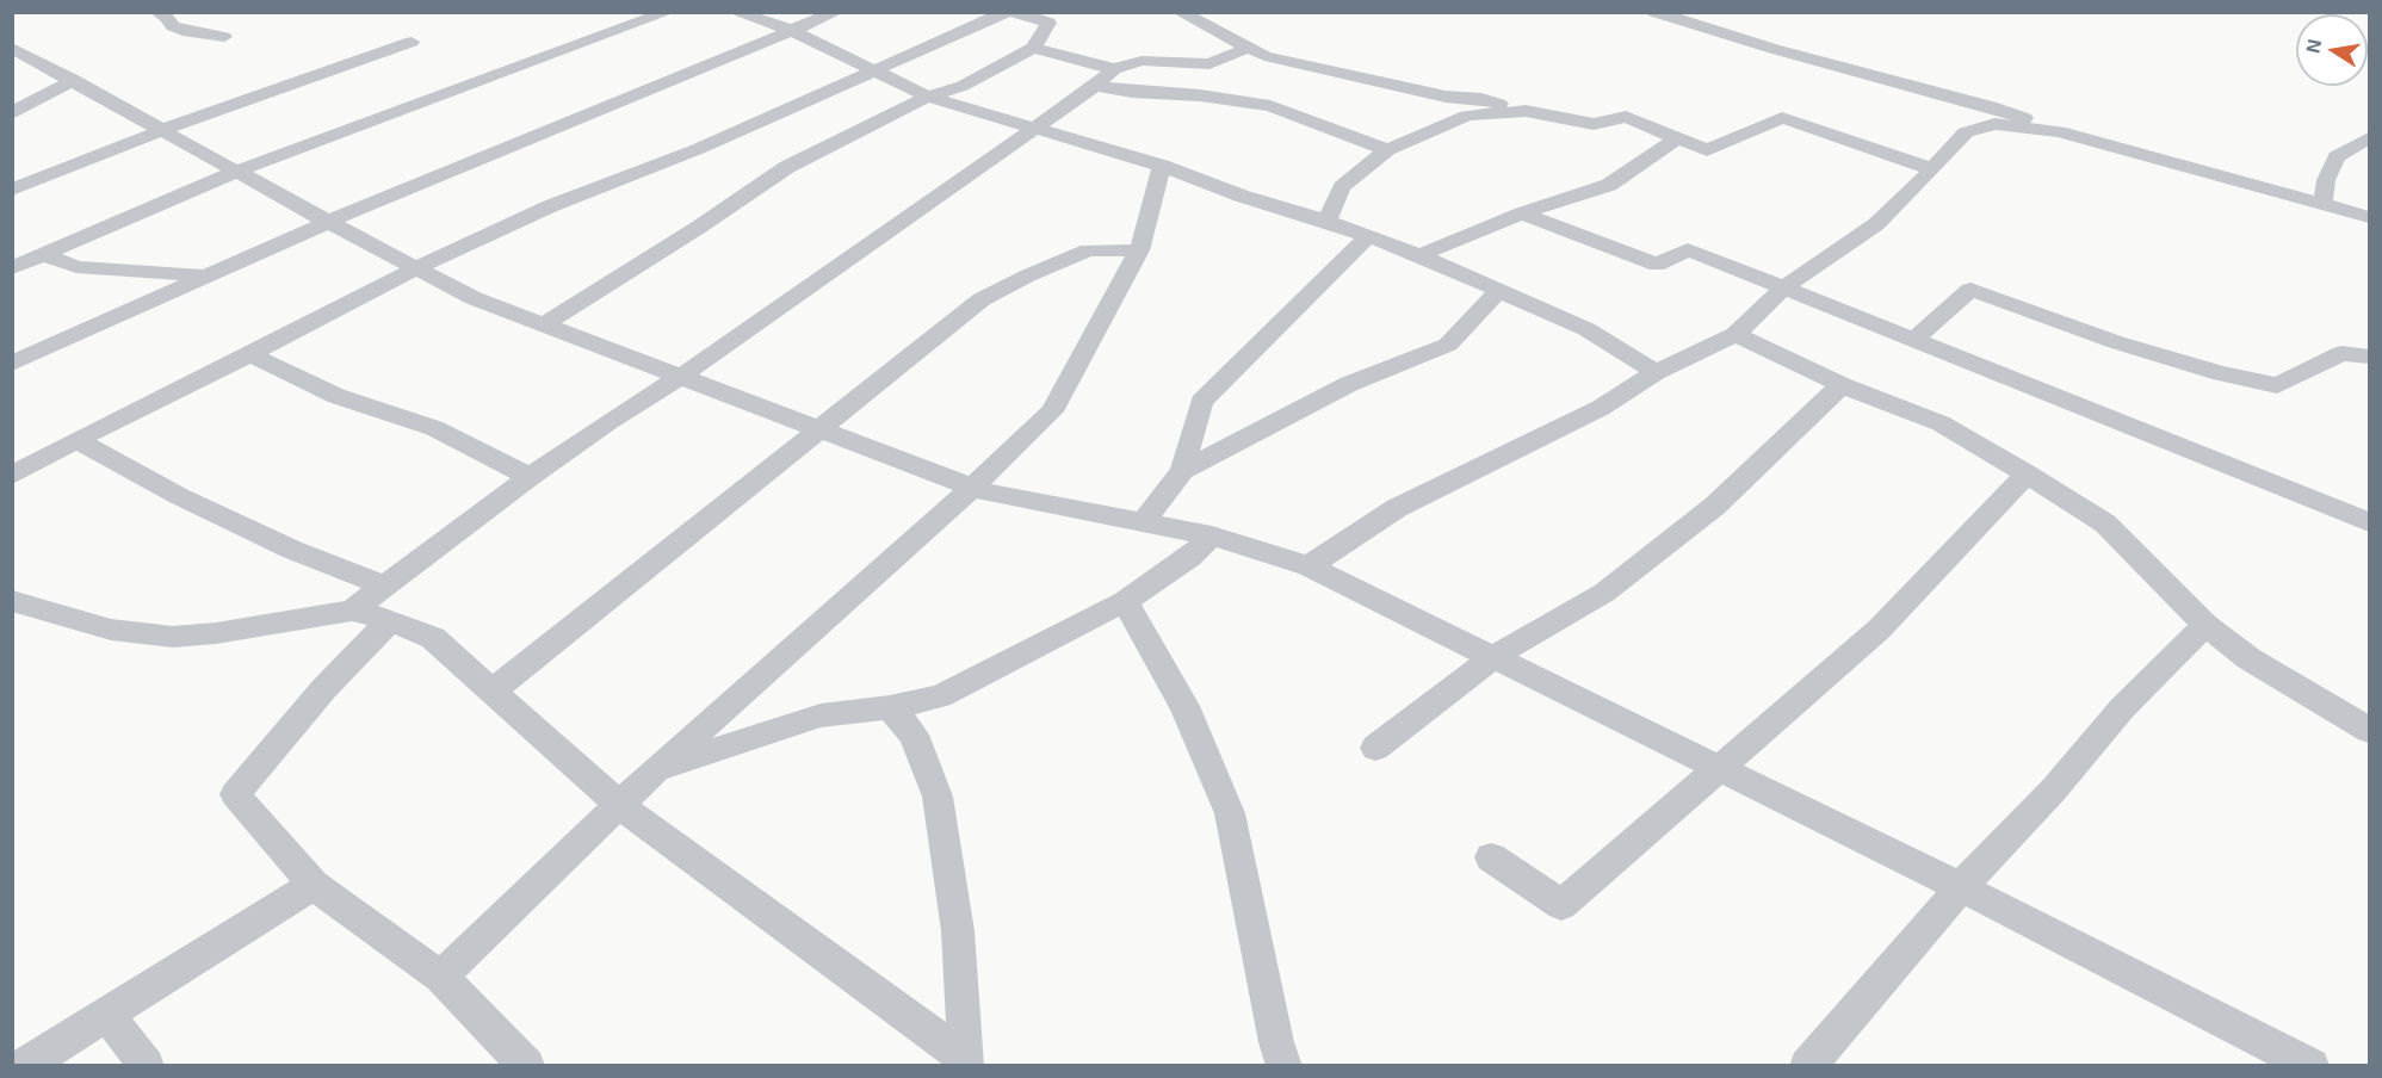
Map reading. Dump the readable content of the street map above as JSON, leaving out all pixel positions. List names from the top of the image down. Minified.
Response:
{"north":"left"}
